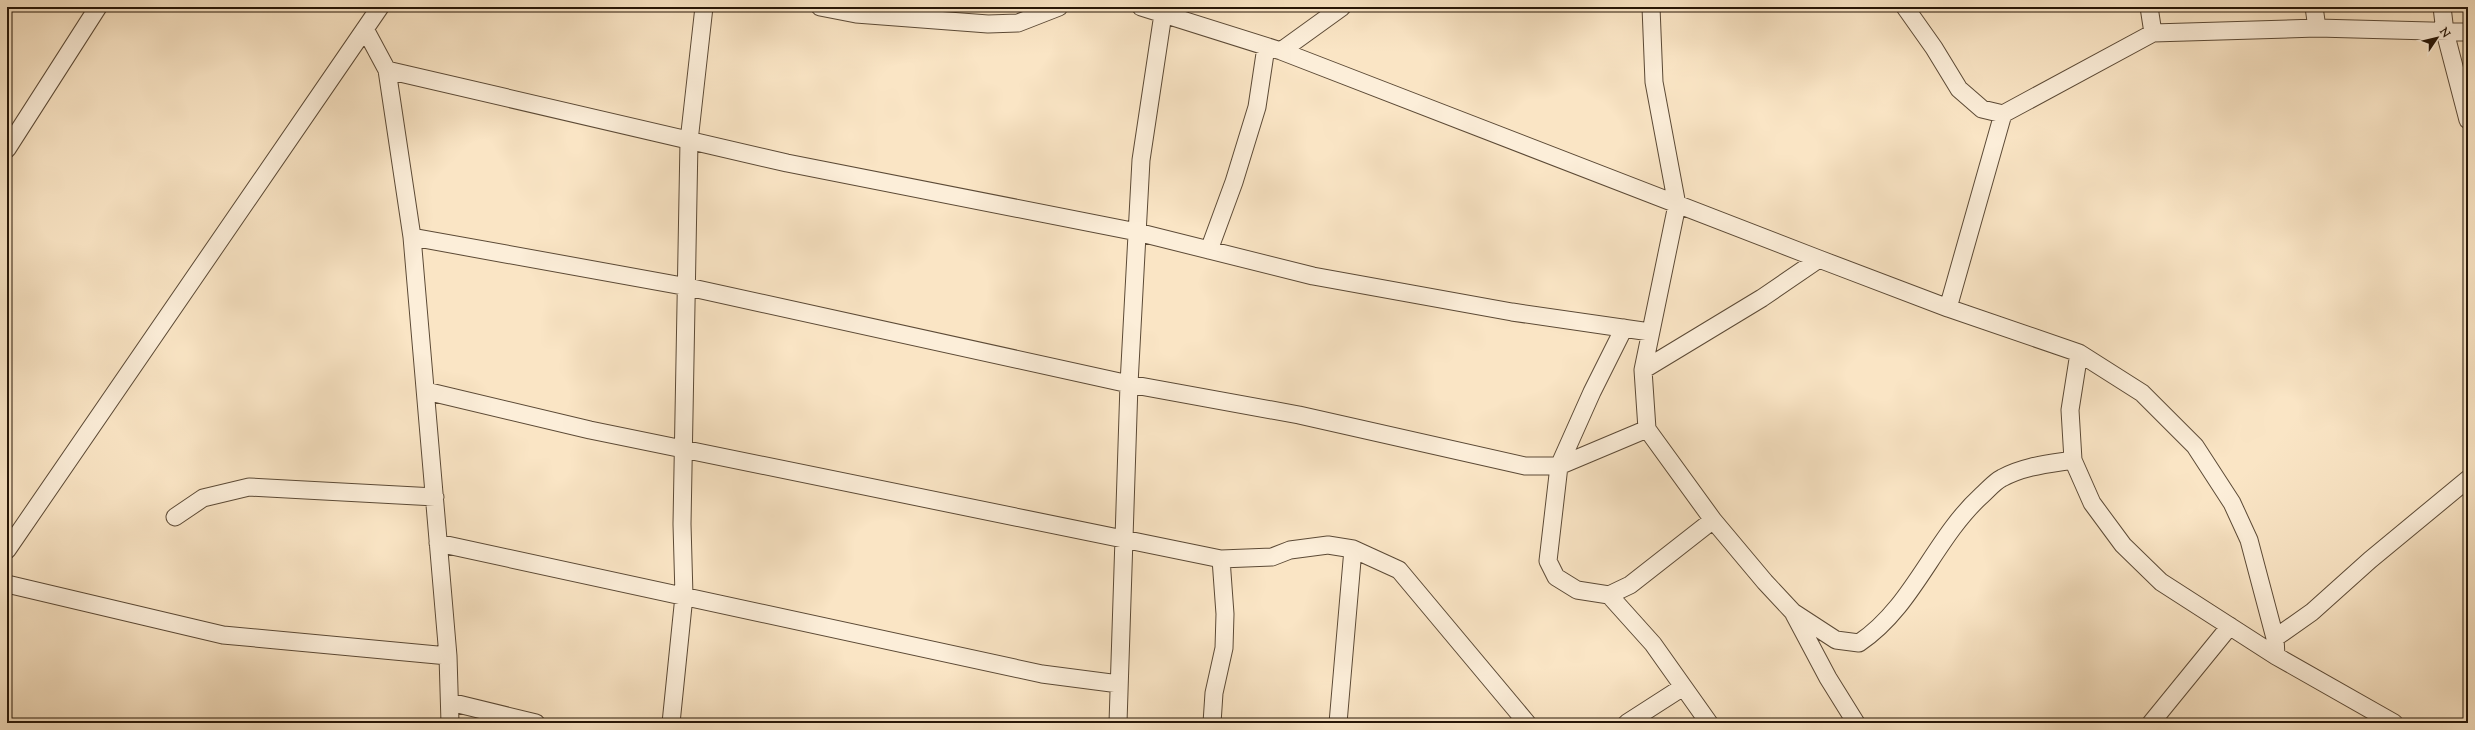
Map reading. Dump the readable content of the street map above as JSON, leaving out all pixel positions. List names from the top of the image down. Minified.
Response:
{"north":"top right"}
